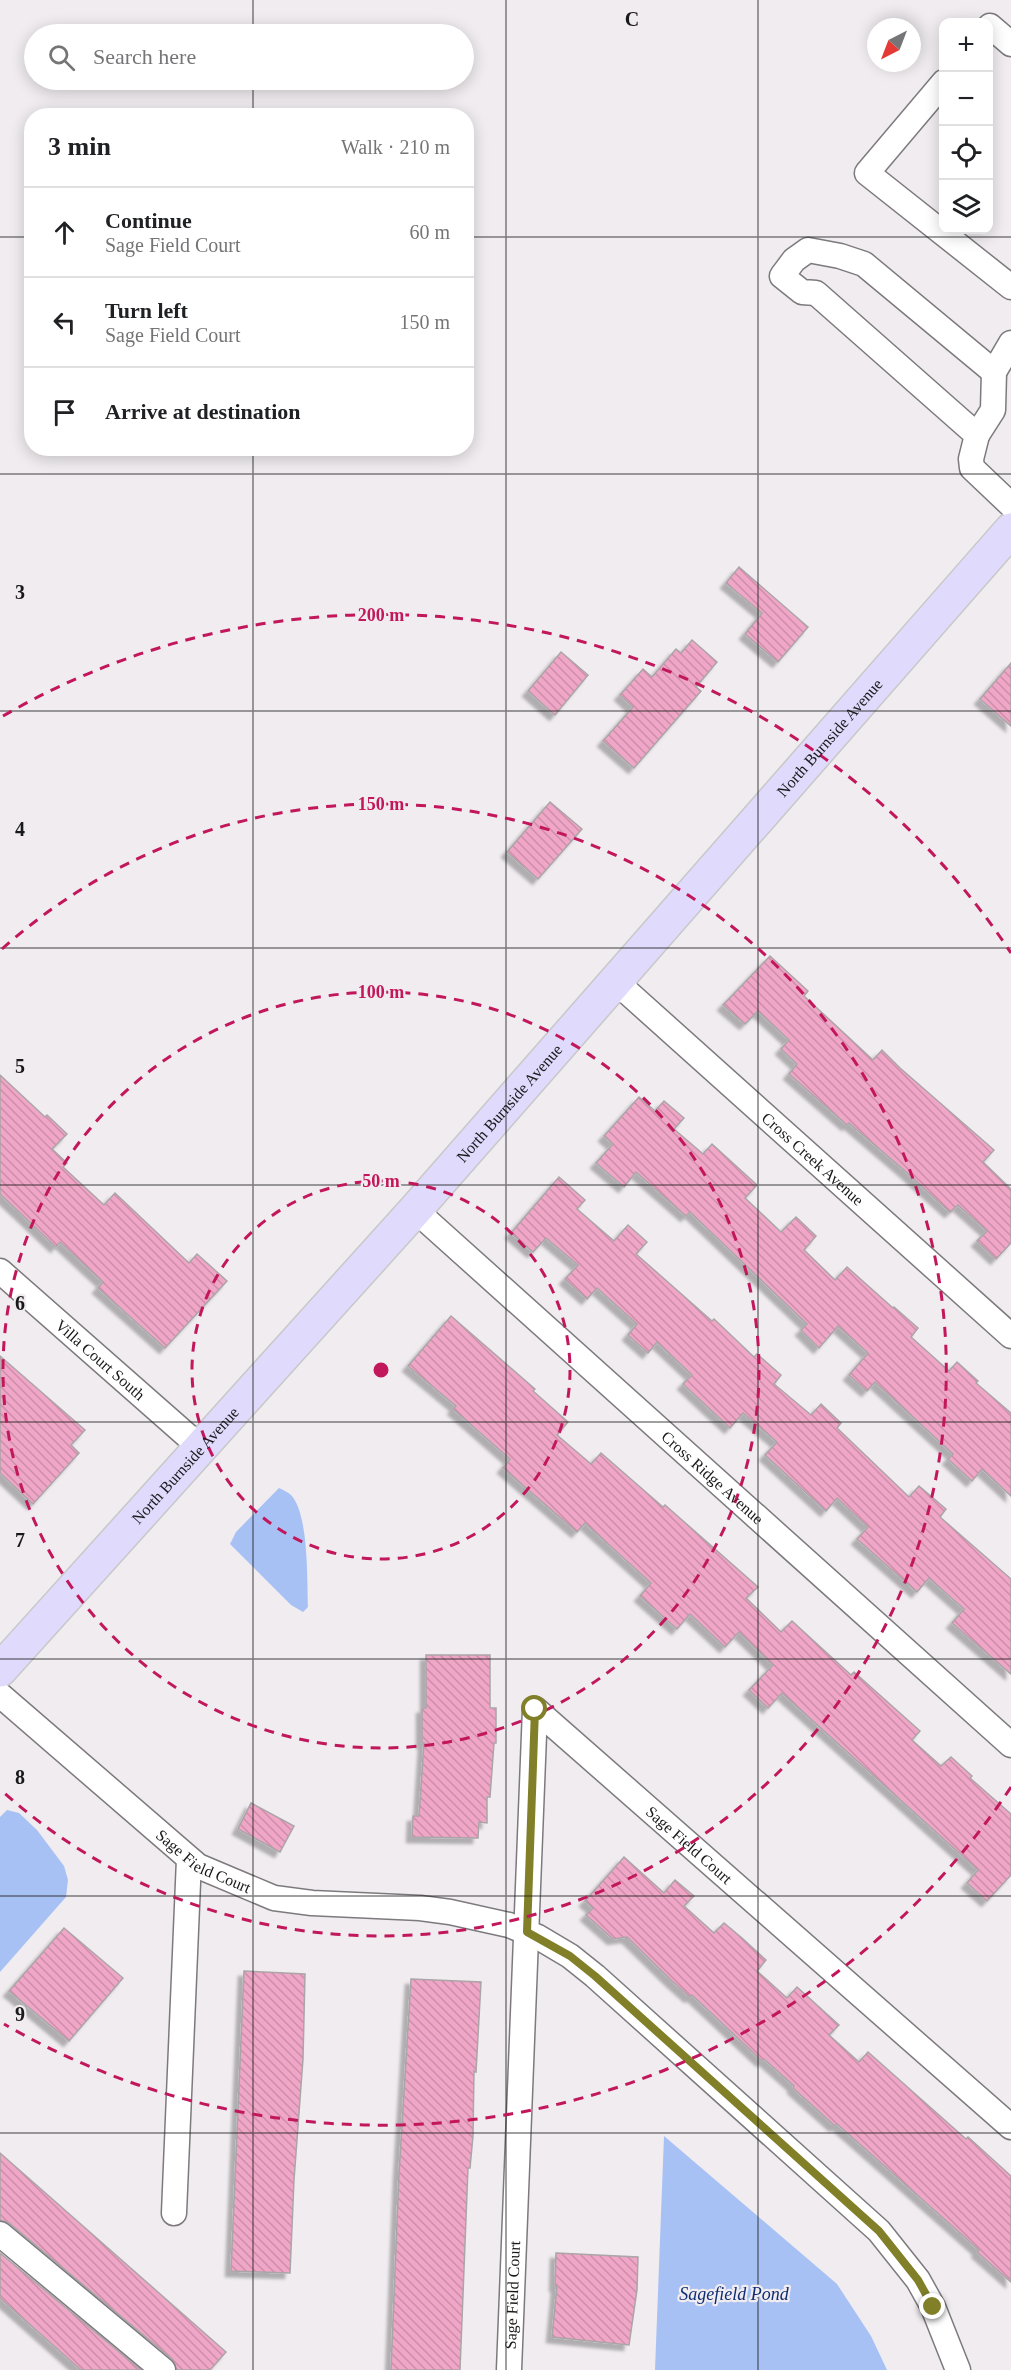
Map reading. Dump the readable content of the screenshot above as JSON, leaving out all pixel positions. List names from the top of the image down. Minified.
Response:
{"streets":{"main road":["North Burnside Avenue"],"street":["Cross Creek Avenue","Villa Court South","Cross Ridge Avenue","Sage Field Court"]},"crossings":[["North Burnside Avenue","Cross Creek Avenue"],["North Burnside Avenue","Villa Court South"],["North Burnside Avenue","Cross Ridge Avenue"]],"water":["Sagefield Pond"],"north":"bottom left","page":{"map_buttons":["+","−"],"search":"Search here","heading":["3 min","Walk · 210 m"],"list":[["Continue","Sage Field Court","60 m"],["Turn left","Sage Field Court","150 m"],"Arrive at destination"]},"grid":{"columns":["C"],"rows":["3","4","5","6","7","8","9"]},"rings":["200 m","150 m","100 m","50 m"]}
